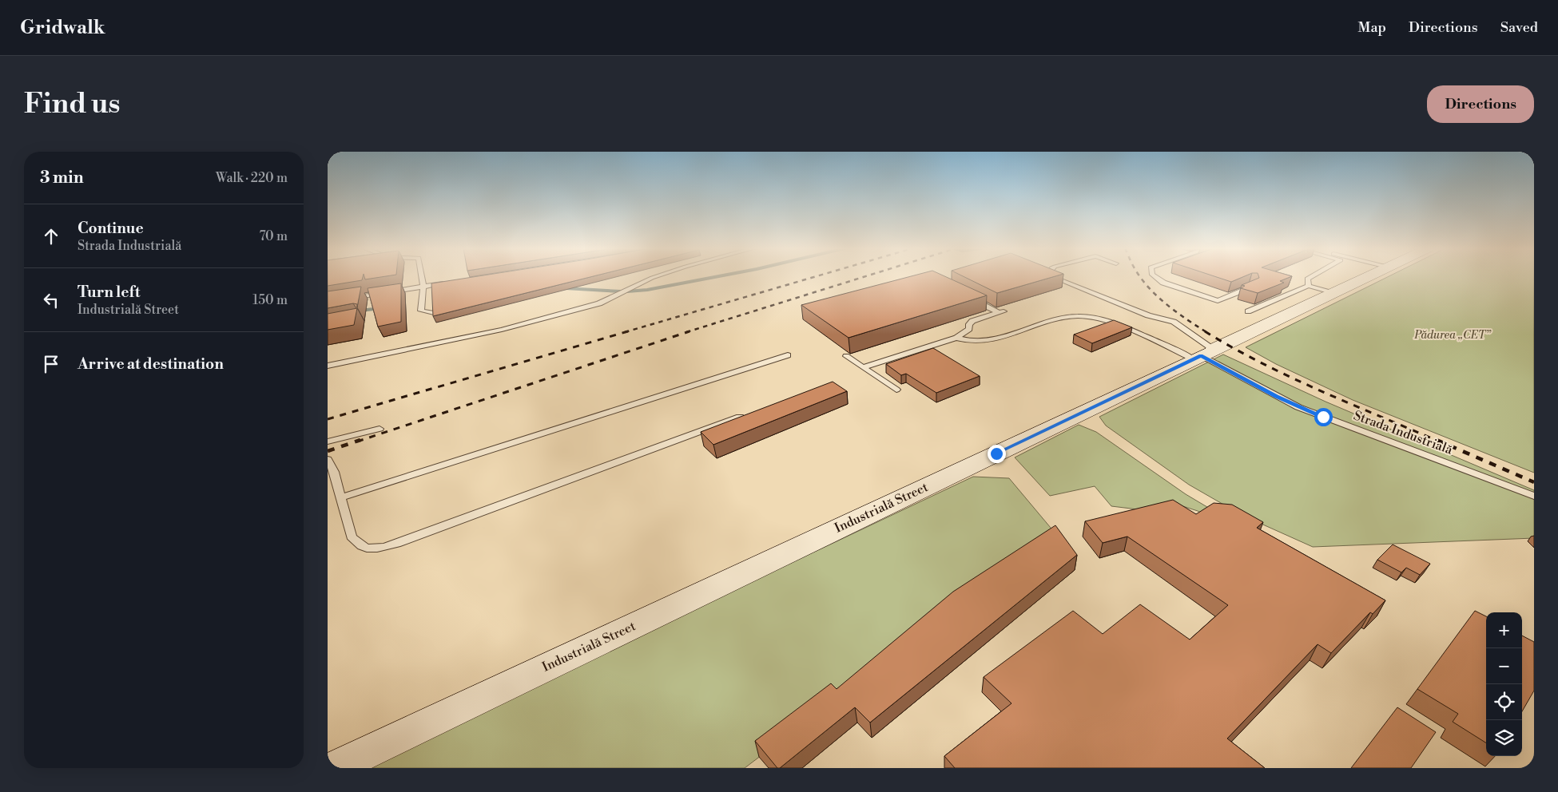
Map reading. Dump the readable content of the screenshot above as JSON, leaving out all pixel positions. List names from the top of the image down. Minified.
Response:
{"streets":{"main road":["Industrială Street"],"lane":["Strada Industrială"]},"crossings":[["Strada Industrială","Industrială Street"]],"parks":["Pădurea „CET”"],"page":{"header":"Gridwalk","nav":["Map","Directions","Saved"],"buttons":"Directions","title":"Find us","heading":["3 min","Walk · 220 m"],"list":[["Continue","Strada Industrială","70 m"],["Turn left","Industrială Street","150 m"],"Arrive at destination"],"map_buttons":["+","−"]}}
